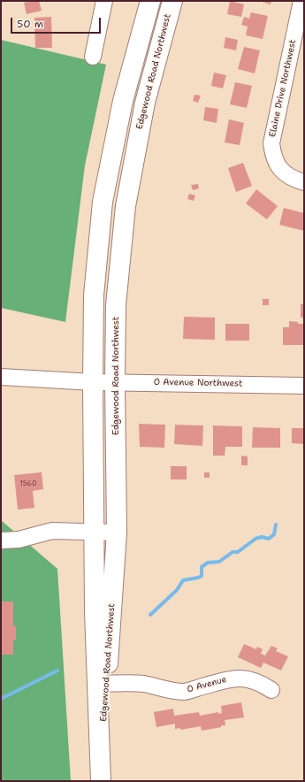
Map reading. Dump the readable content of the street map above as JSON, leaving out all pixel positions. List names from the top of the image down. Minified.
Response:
{"streets":{"main road":["Edgewood Road Northwest"],"street":["Elaine Drive Northwest","O Avenue Northwest","O Avenue"]},"crossings":[["Edgewood Road Northwest","O Avenue Northwest"],["Edgewood Road Northwest","O Avenue"]],"house_numbers":["1560"],"scale_bar":"50 m"}
